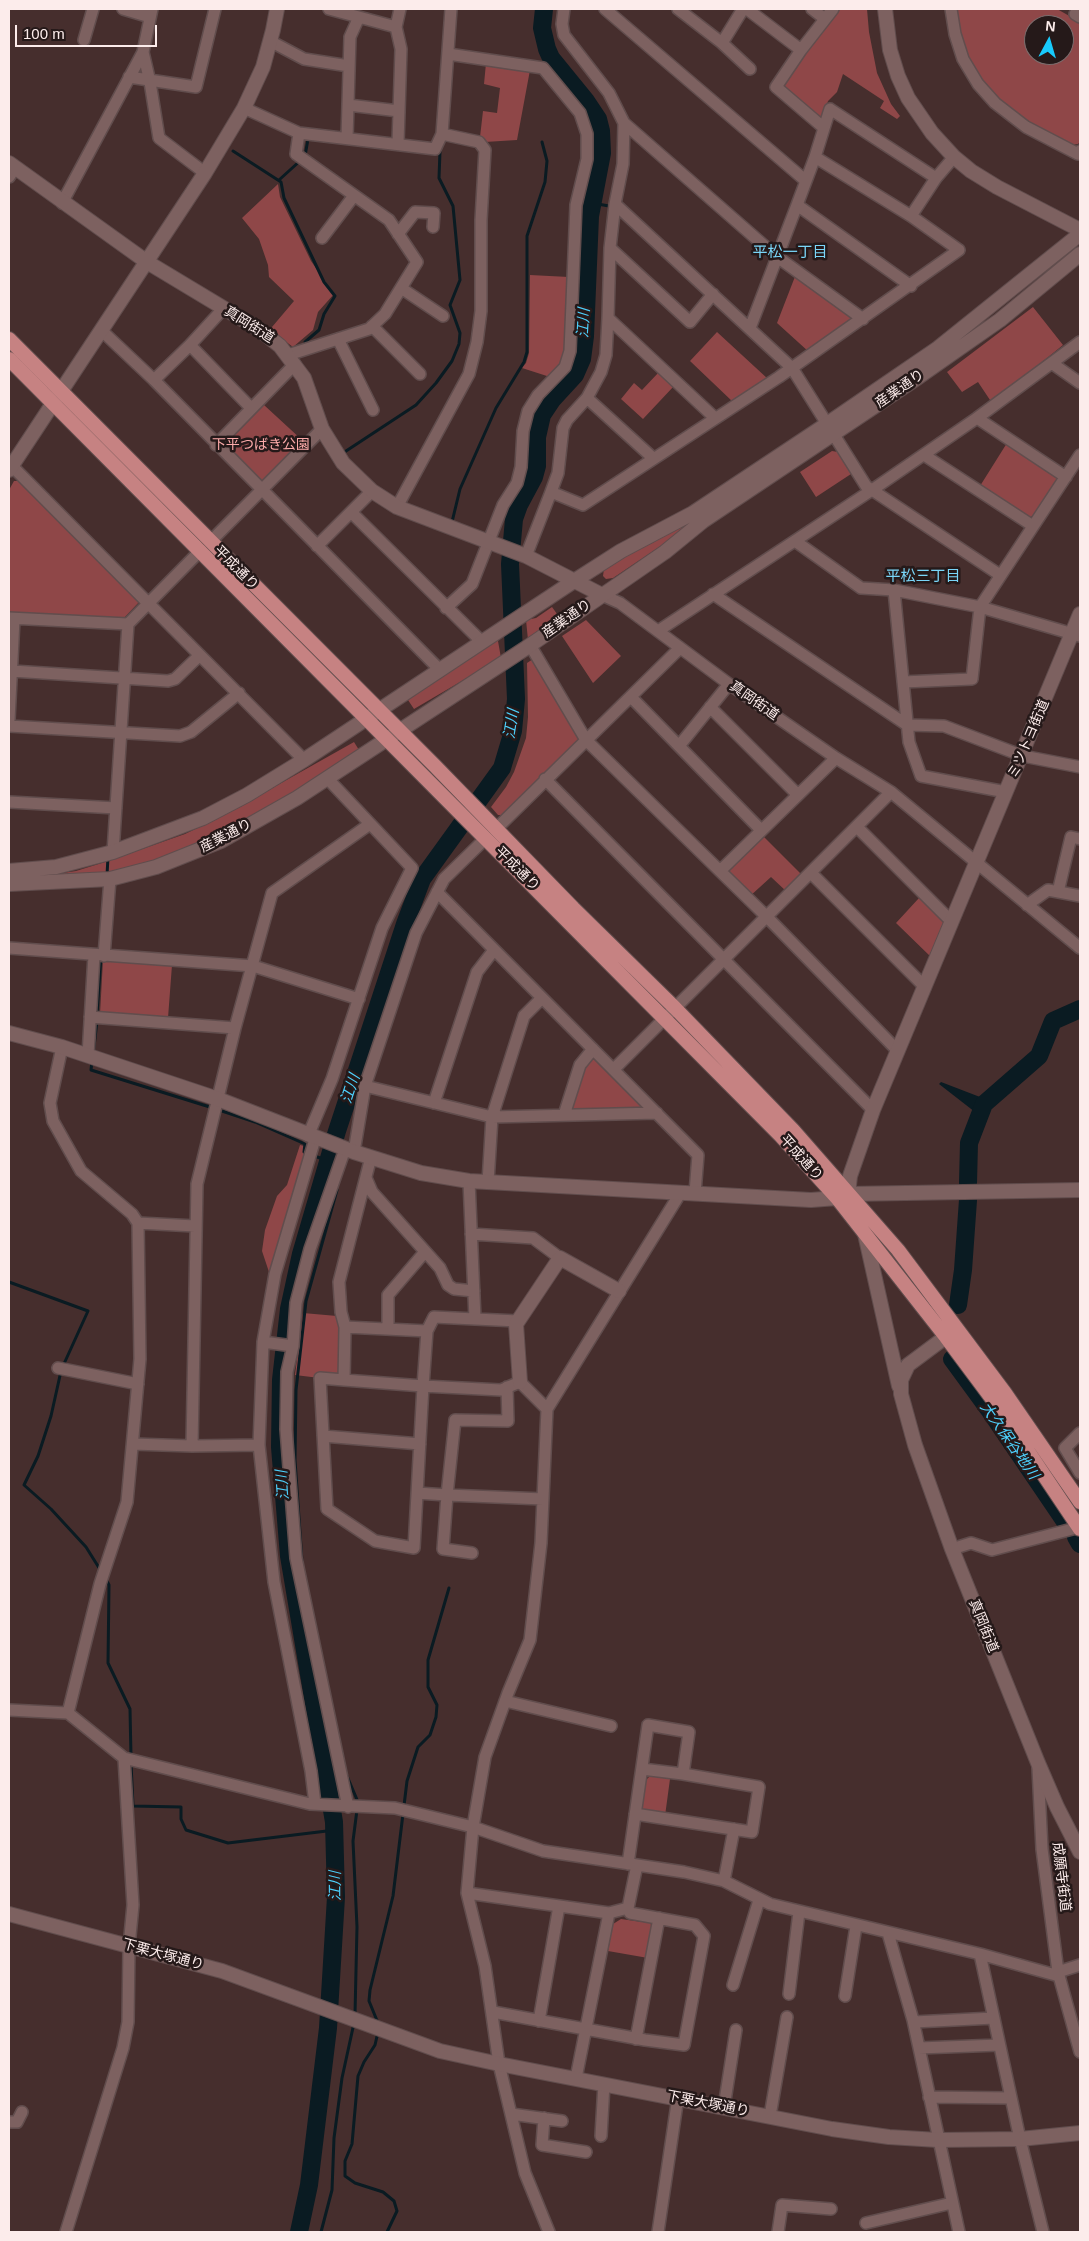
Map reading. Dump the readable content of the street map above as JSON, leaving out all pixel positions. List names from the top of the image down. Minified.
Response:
{"streets":{"main road":["平成通り"],"street":["真岡街道","産業通り","ミツトヨ街道","成願寺街道","下栗大塚通り"]},"crossings":[["真岡街道","産業通り"],["真岡街道","平成通り"],["真岡街道","ミツトヨ街道"],["真岡街道","成願寺街道"],["産業通り","平成通り"],["平成通り","ミツトヨ街道"]],"districts":["平松一丁目","平松三丁目"],"water":["江川","大久保谷地川"],"parks":["下平つばき公園"],"scale_bar":"100 m","north":"top"}
